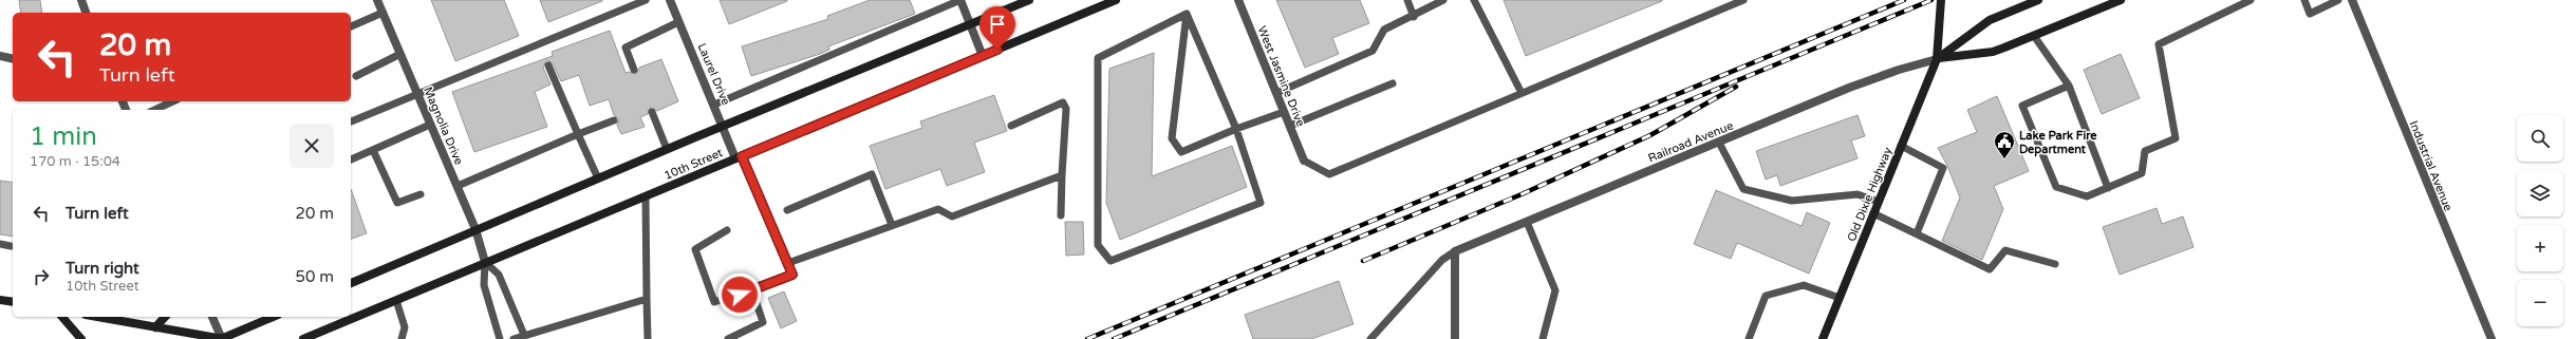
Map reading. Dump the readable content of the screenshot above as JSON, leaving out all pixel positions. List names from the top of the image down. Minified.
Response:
{"streets":{"main road":["10th Street","Old Dixie Highway"],"street":["Laurel Drive","West Jasmine Drive","Magnolia Drive","Railroad Avenue","Industrial Avenue"]},"crossings":[["Laurel Drive","10th Street"],["Magnolia Drive","10th Street"],["Railroad Avenue","Old Dixie Highway"]],"places":{"public building":["Lake Park Fire Department"]},"page":{"turn":["20 m","Turn left"],"heading":["1 min","170 m · 15:04"],"map_buttons":["+","−"],"list":[{"name":"Turn left","value":"20 m"},{"name":"Turn right","note":"10th Street","value":"50 m"}]}}
